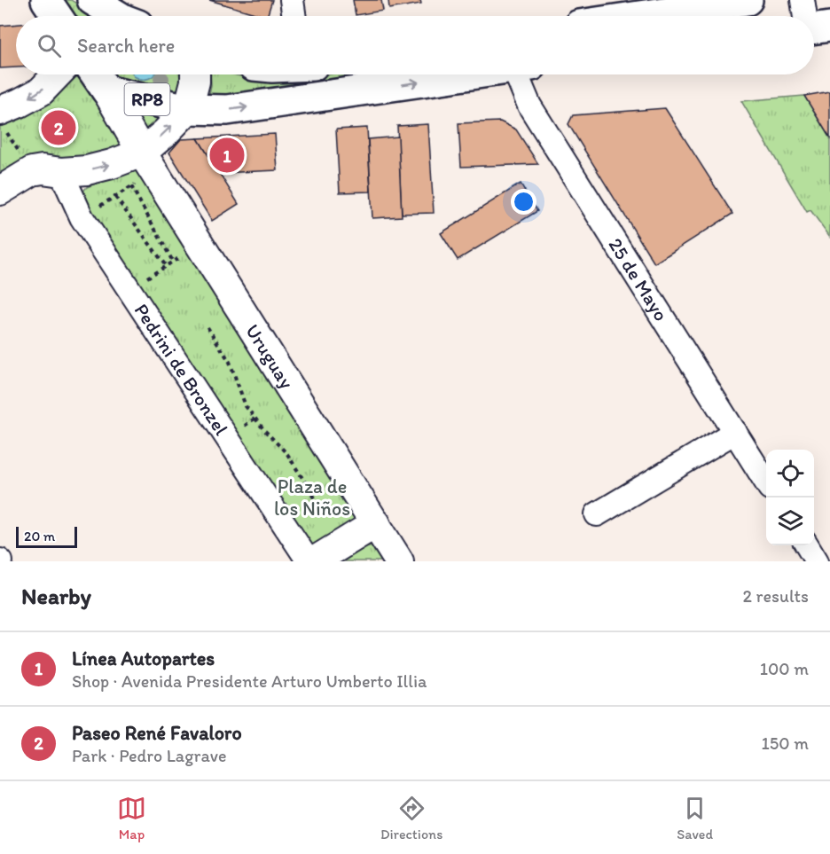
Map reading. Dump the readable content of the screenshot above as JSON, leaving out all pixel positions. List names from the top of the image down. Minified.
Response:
{"streets":{"main road":["RP8"],"street":["25 de Mayo","Uruguay","Pedrini de Bronzel"]},"crossings":[["RP8","Uruguay"]],"parks":["Plaza de los Niños"],"scale_bar":"20 m","page":{"search":"Search here","pins":["2","1"],"scale":"20 m","heading":["Nearby","2 results"],"list":[{"mark":"1","name":"Línea Autopartes","note":"Shop · Avenida Presidente Arturo Umberto Illia","value":"100 m"},{"mark":"2","name":"Paseo René Favaloro","note":"Park · Pedro Lagrave","value":"150 m"}],"nav":["Map","Directions","Saved"]}}
